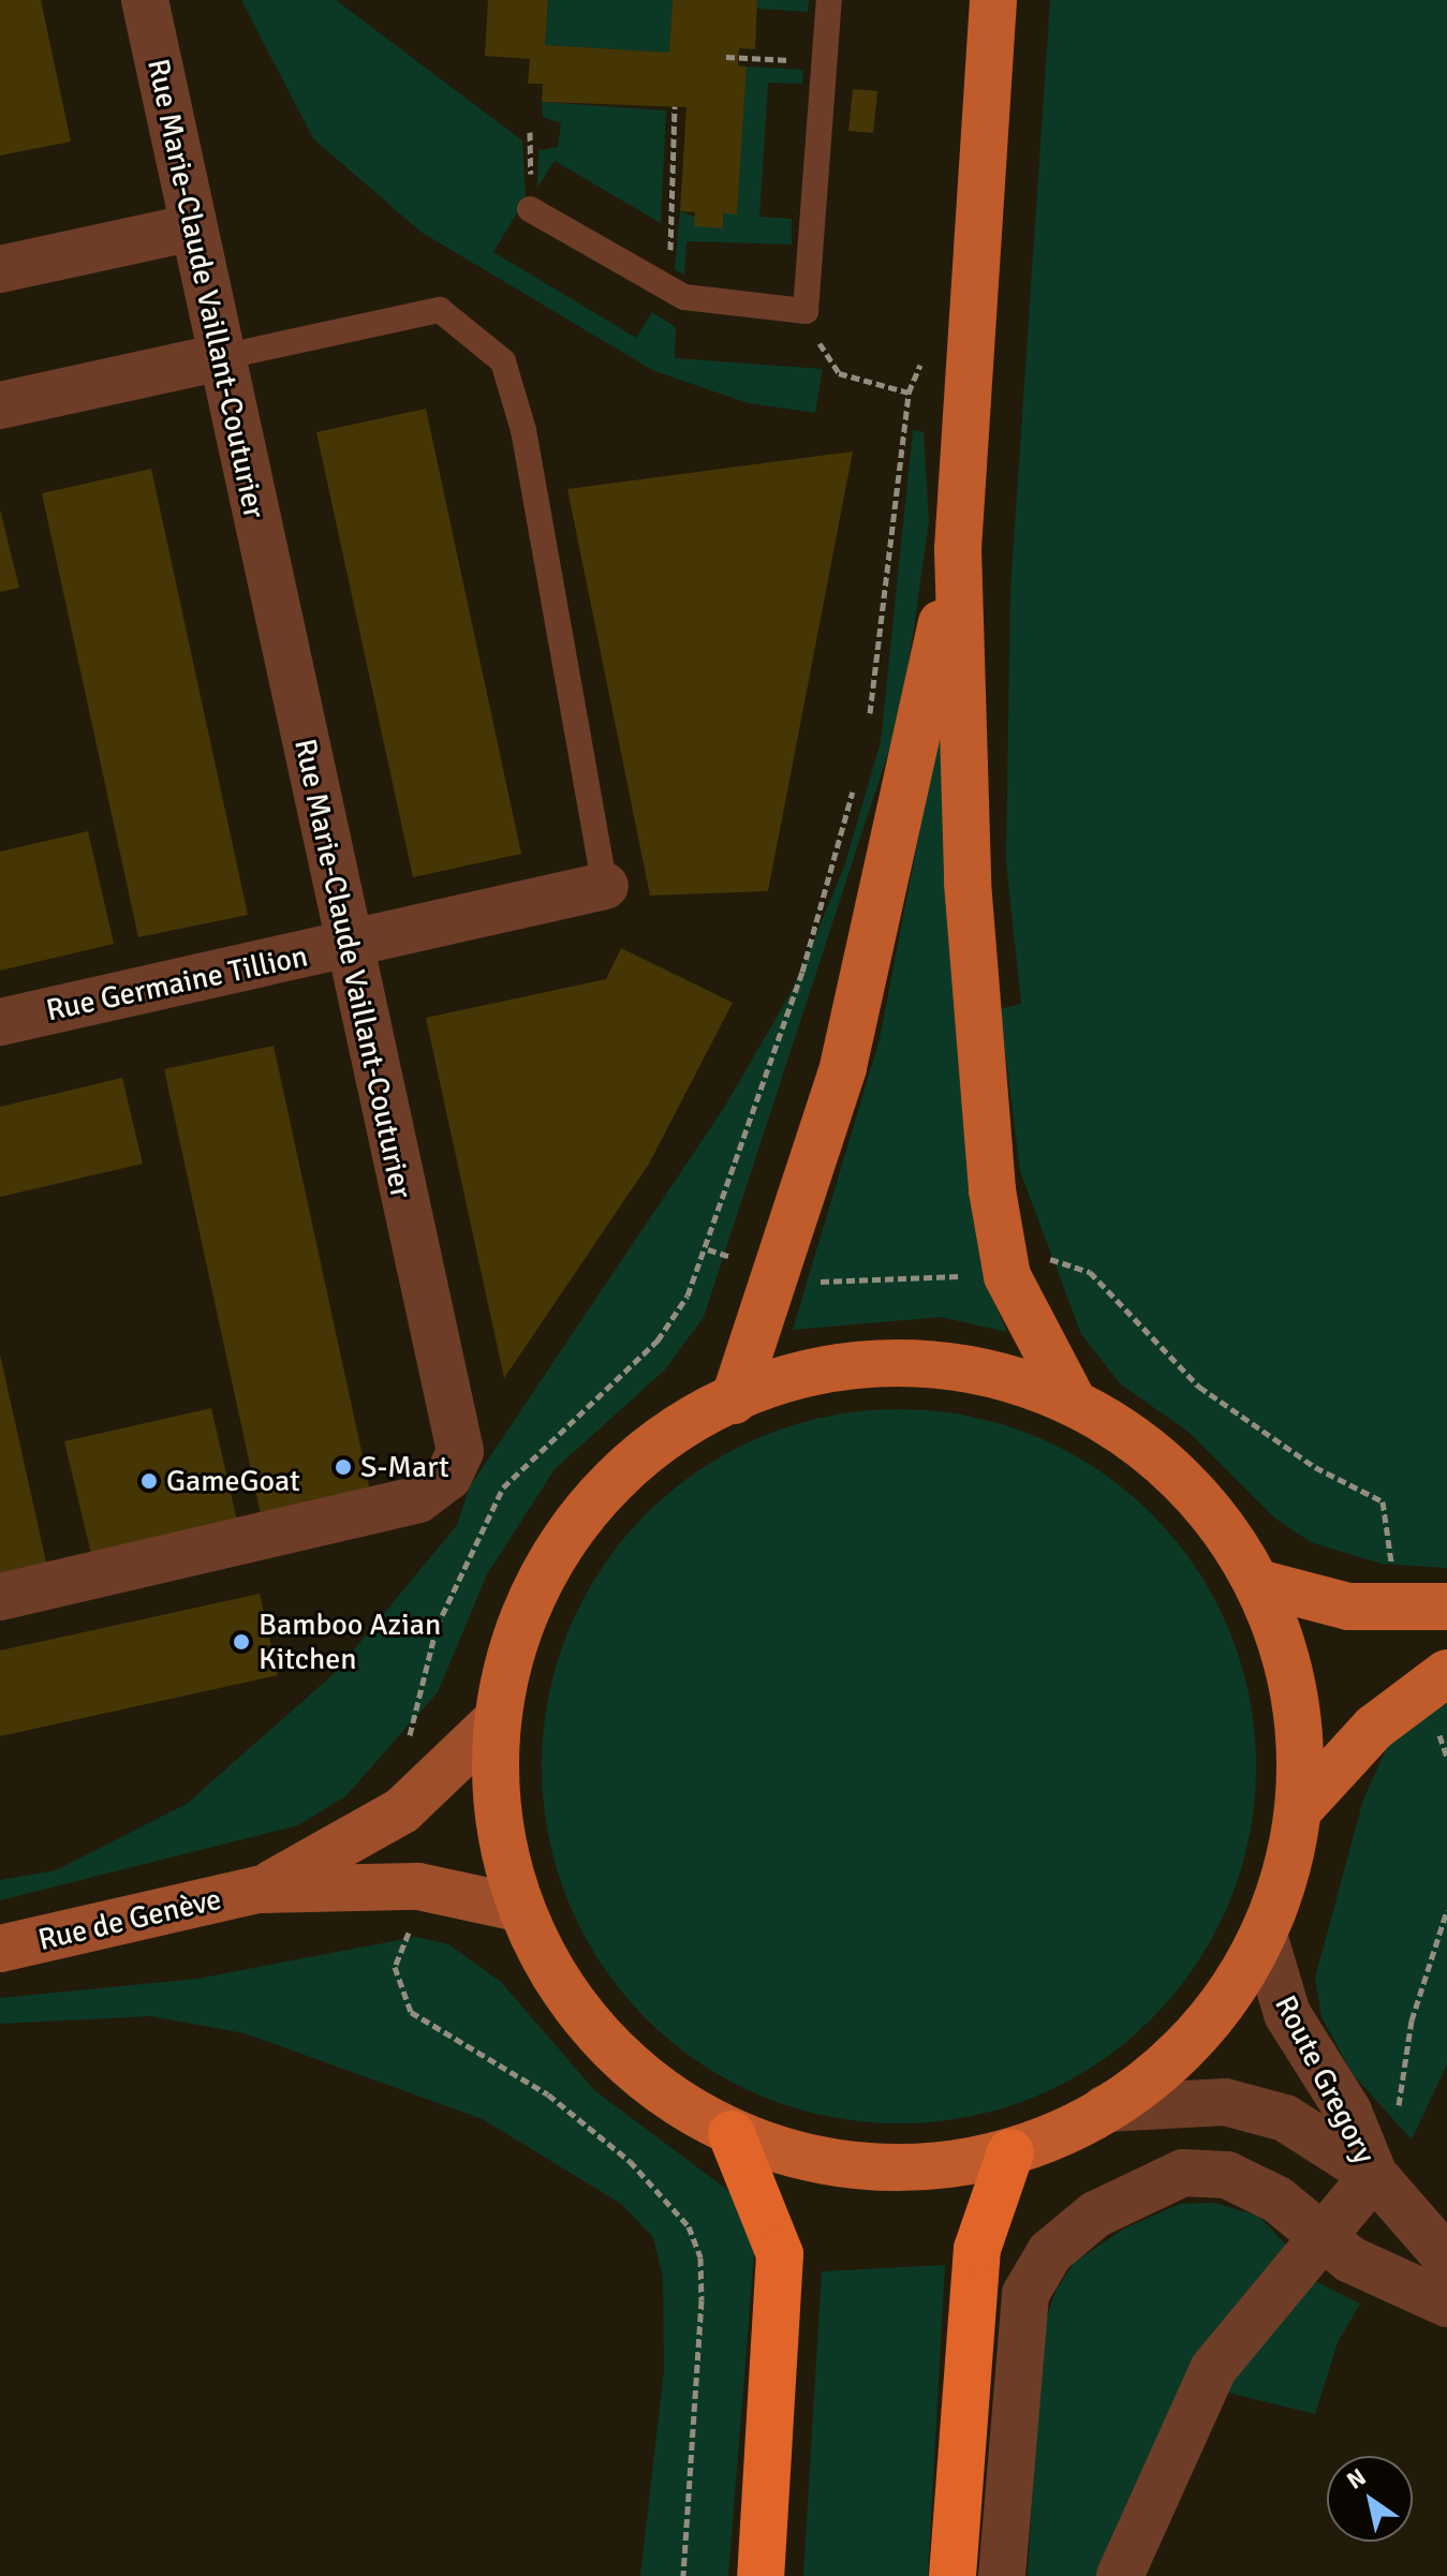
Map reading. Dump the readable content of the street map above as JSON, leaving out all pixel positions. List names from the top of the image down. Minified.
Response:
{"streets":{"street":["Rue Marie-Claude Vaillant-Couturier","Rue Germaine Tillion","Rue de Genève","Route Gregory"]},"crossings":[["Rue Marie-Claude Vaillant-Couturier","Rue Germaine Tillion"]],"places":["S-Mart","GameGoat","Bamboo Azian Kitchen"],"north":"top left"}
